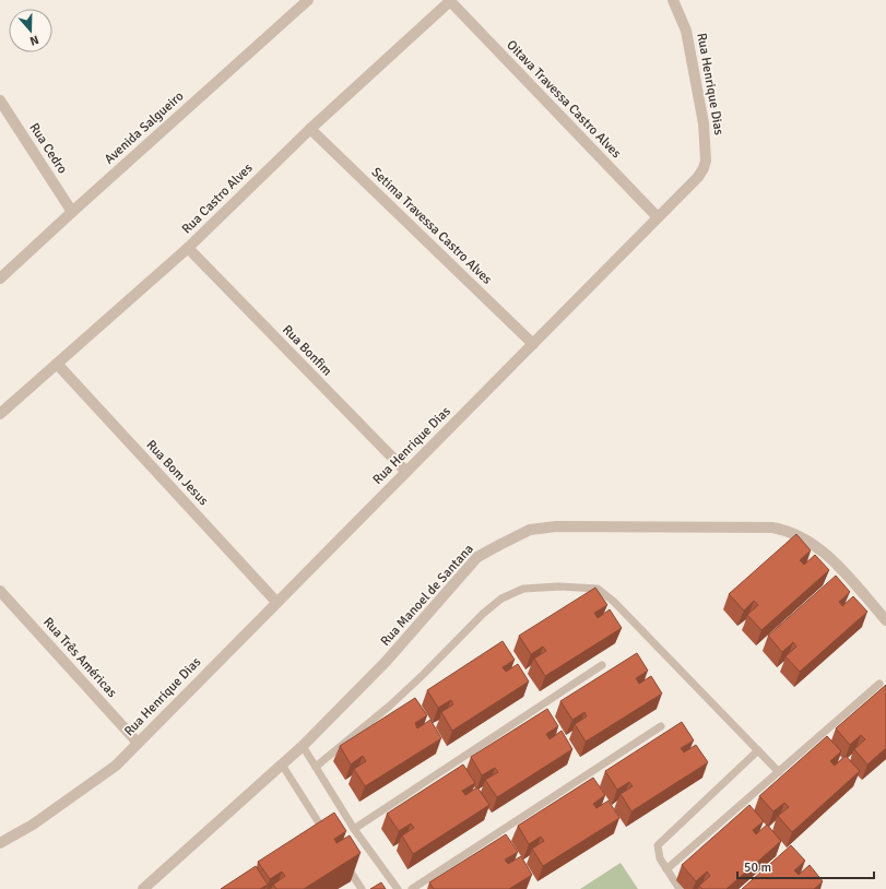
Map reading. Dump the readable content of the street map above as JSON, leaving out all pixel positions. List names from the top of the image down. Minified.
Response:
{"streets":{"street":["Rua Henrique Dias","Oitava Travessa Castro Alves","Avenida Salgueiro","Rua Cedro","Rua Castro Alves","Setima Travessa Castro Alves","Rua Bonfim","Rua Bom Jesus","Rua Manoel de Santana","Rua Três Américas"]},"crossings":[["Rua Henrique Dias","Oitava Travessa Castro Alves"],["Rua Henrique Dias","Setima Travessa Castro Alves"],["Rua Henrique Dias","Rua Bonfim"],["Rua Henrique Dias","Rua Bom Jesus"],["Rua Henrique Dias","Rua Três Américas"],["Oitava Travessa Castro Alves","Rua Castro Alves"],["Avenida Salgueiro","Rua Cedro"],["Rua Castro Alves","Setima Travessa Castro Alves"],["Rua Castro Alves","Rua Bonfim"],["Rua Castro Alves","Rua Bom Jesus"]],"scale_bar":"50 m","north":"bottom"}
